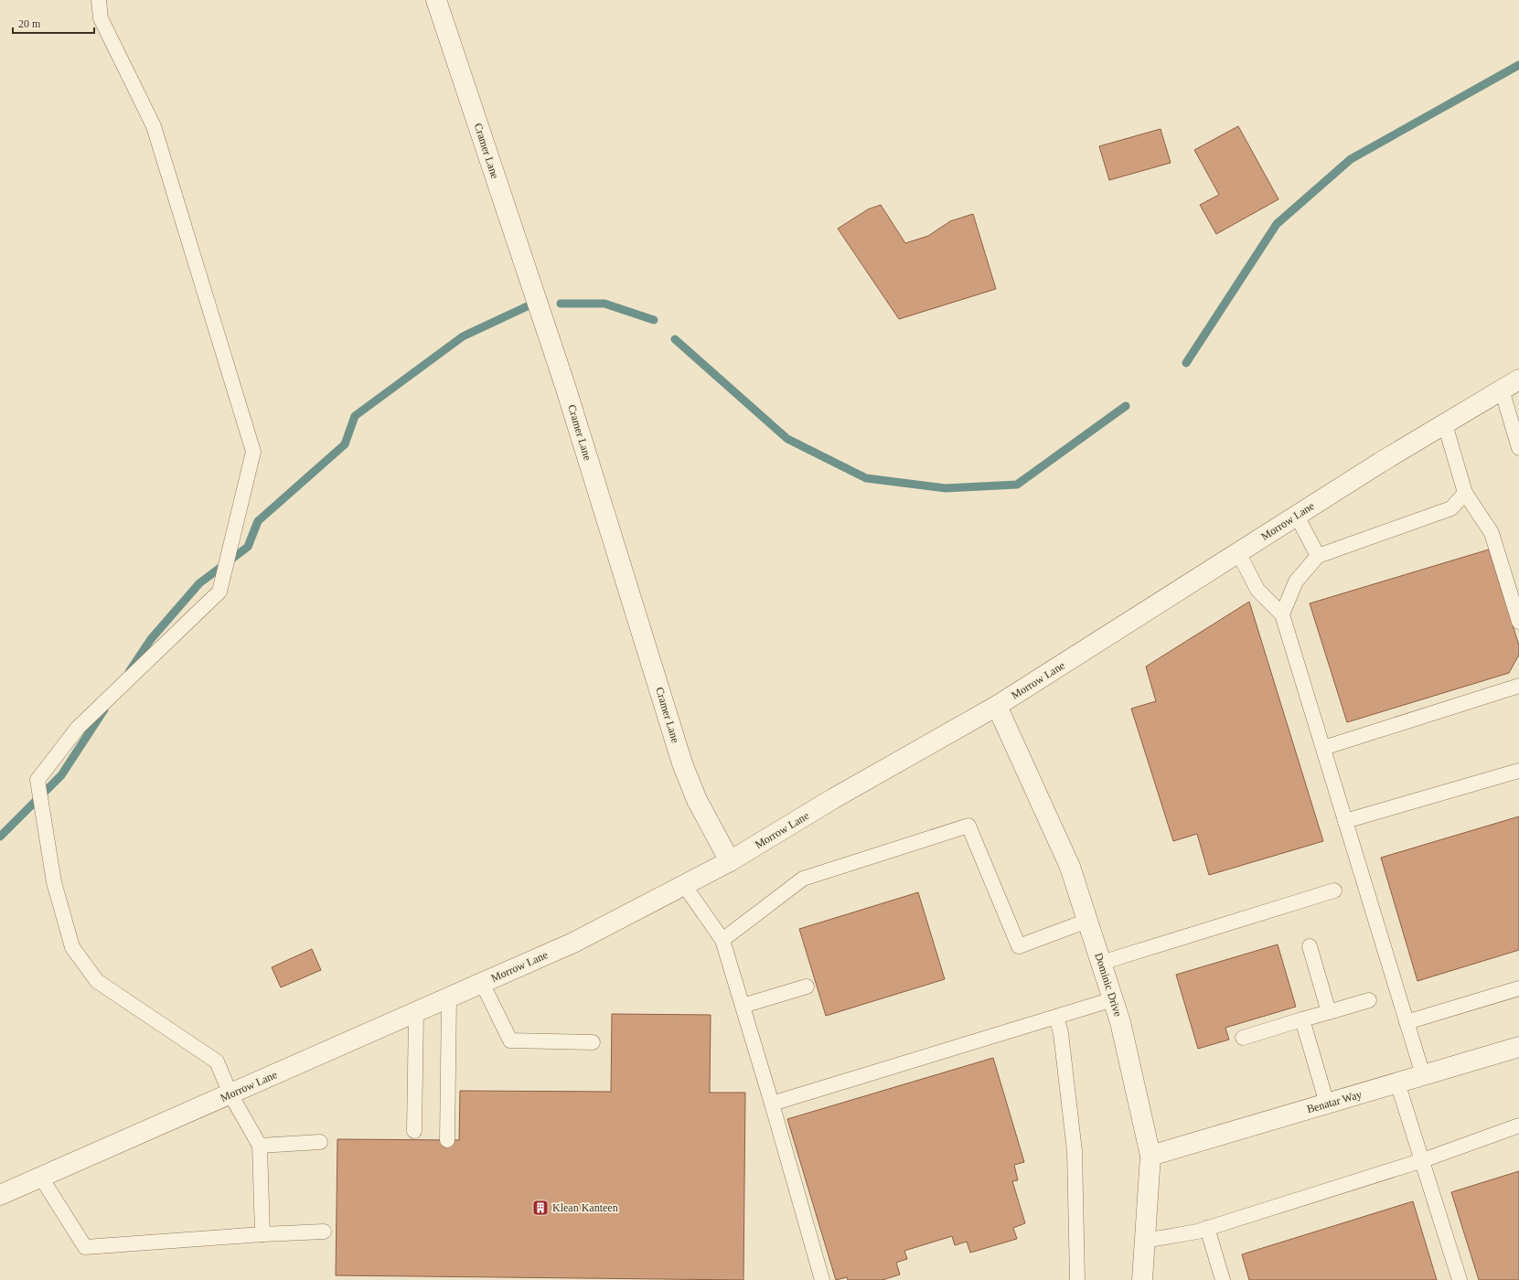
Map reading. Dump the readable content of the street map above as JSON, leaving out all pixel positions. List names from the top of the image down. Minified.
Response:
{"streets":{"street":["Cramer Lane","Morrow Lane","Dominic Drive","Benatar Way"]},"crossings":[["Cramer Lane","Morrow Lane"],["Morrow Lane","Dominic Drive"],["Dominic Drive","Benatar Way"]],"places":{"building":["Klean Kanteen"]},"scale_bar":"20 m"}
